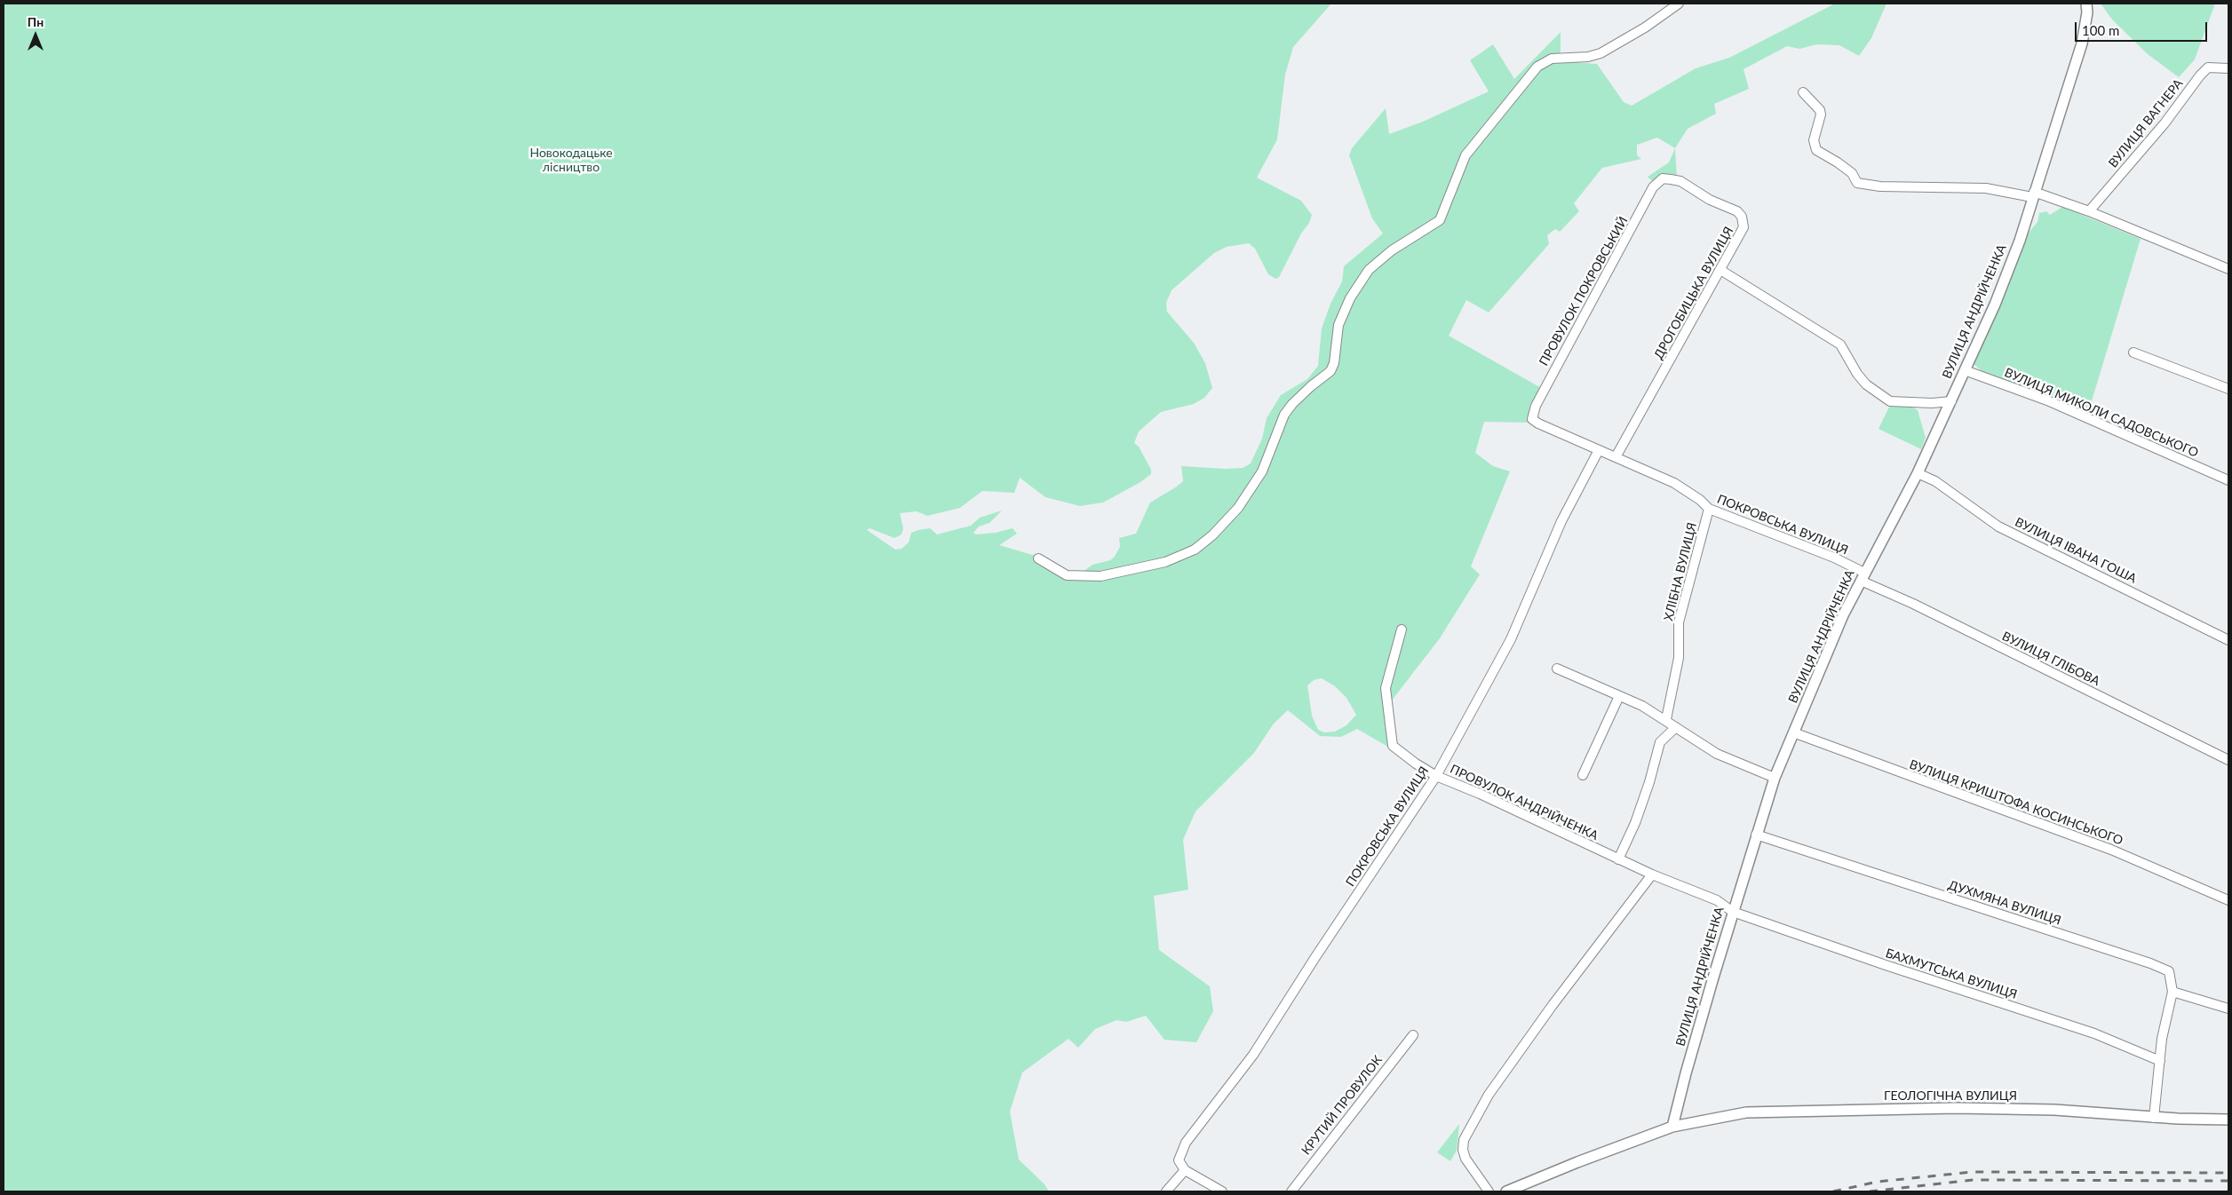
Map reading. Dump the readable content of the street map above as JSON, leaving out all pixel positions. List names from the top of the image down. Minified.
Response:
{"streets":{"street":["ВУЛИЦЯ ВАГНЕРА","ПРОВУЛОК ПОКРОВСЬКИЙ","ДРОГОБИЦЬКА ВУЛИЦЯ","ВУЛИЦЯ АНДРІЙЧЕНКА","ВУЛИЦЯ МИКОЛИ САДОВСЬКОГО","ПОКРОВСЬКА ВУЛИЦЯ","ВУЛИЦЯ ІВАНА ГОША","ХЛІБНА ВУЛИЦЯ","ВУЛИЦЯ ГЛІБОВА","ПРОВУЛОК АНДРІЙЧЕНКА","ВУЛИЦЯ КРИШТОФА КОСИНСЬКОГО","ДУХМЯНА ВУЛИЦЯ","БАХМУТСЬКА ВУЛИЦЯ","ГЕОЛОГІЧНА ВУЛИЦЯ","КРУТИЙ ПРОВУЛОК"]},"crossings":[["ПРОВУЛОК ПОКРОВСЬКИЙ","ДРОГОБИЦЬКА ВУЛИЦЯ"],["ПРОВУЛОК ПОКРОВСЬКИЙ","ПОКРОВСЬКА ВУЛИЦЯ"],["ДРОГОБИЦЬКА ВУЛИЦЯ","ПОКРОВСЬКА ВУЛИЦЯ"],["ВУЛИЦЯ АНДРІЙЧЕНКА","ВУЛИЦЯ МИКОЛИ САДОВСЬКОГО"],["ВУЛИЦЯ АНДРІЙЧЕНКА","ПОКРОВСЬКА ВУЛИЦЯ"],["ВУЛИЦЯ АНДРІЙЧЕНКА","ВУЛИЦЯ ІВАНА ГОША"],["ВУЛИЦЯ АНДРІЙЧЕНКА","ВУЛИЦЯ ГЛІБОВА"],["ВУЛИЦЯ АНДРІЙЧЕНКА","ПРОВУЛОК АНДРІЙЧЕНКА"],["ВУЛИЦЯ АНДРІЙЧЕНКА","ВУЛИЦЯ КРИШТОФА КОСИНСЬКОГО"],["ВУЛИЦЯ АНДРІЙЧЕНКА","ДУХМЯНА ВУЛИЦЯ"],["ВУЛИЦЯ АНДРІЙЧЕНКА","БАХМУТСЬКА ВУЛИЦЯ"],["ВУЛИЦЯ АНДРІЙЧЕНКА","ГЕОЛОГІЧНА ВУЛИЦЯ"],["ПОКРОВСЬКА ВУЛИЦЯ","ХЛІБНА ВУЛИЦЯ"],["ПОКРОВСЬКА ВУЛИЦЯ","ВУЛИЦЯ ГЛІБОВА"],["ПОКРОВСЬКА ВУЛИЦЯ","ПРОВУЛОК АНДРІЙЧЕНКА"],["ПРОВУЛОК АНДРІЙЧЕНКА","БАХМУТСЬКА ВУЛИЦЯ"]],"parks":["Новокодацьке лісництво"],"scale_bar":"100 m","north":"top"}
